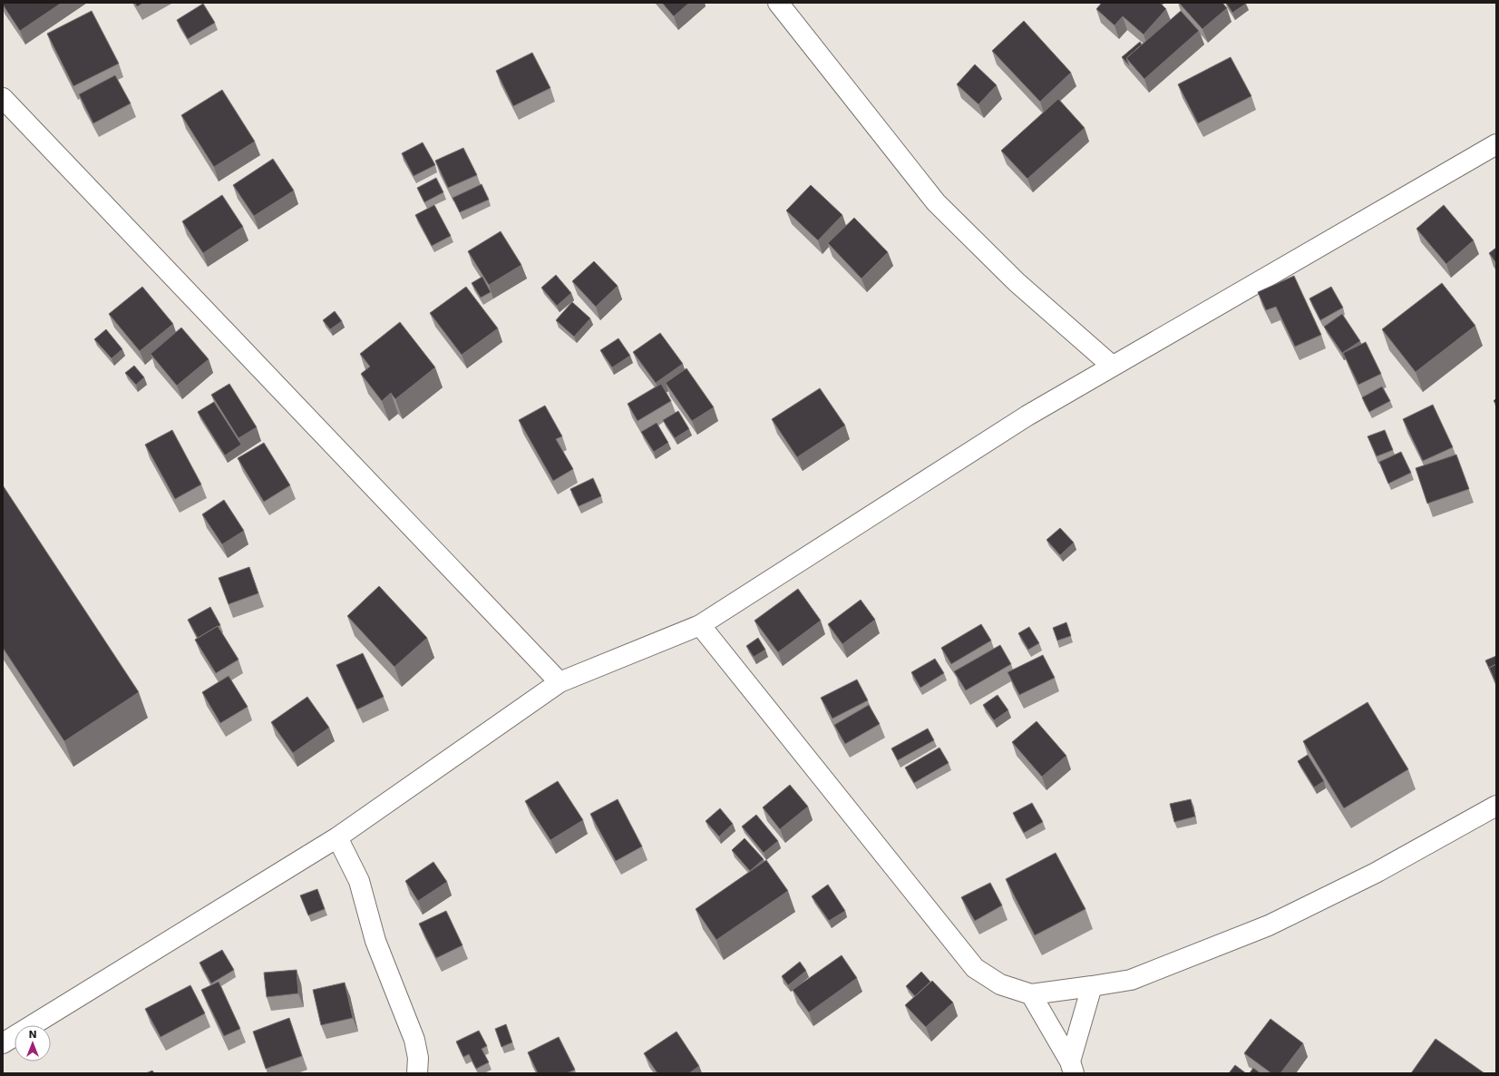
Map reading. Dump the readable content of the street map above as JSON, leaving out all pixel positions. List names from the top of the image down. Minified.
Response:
{"north":"top"}
